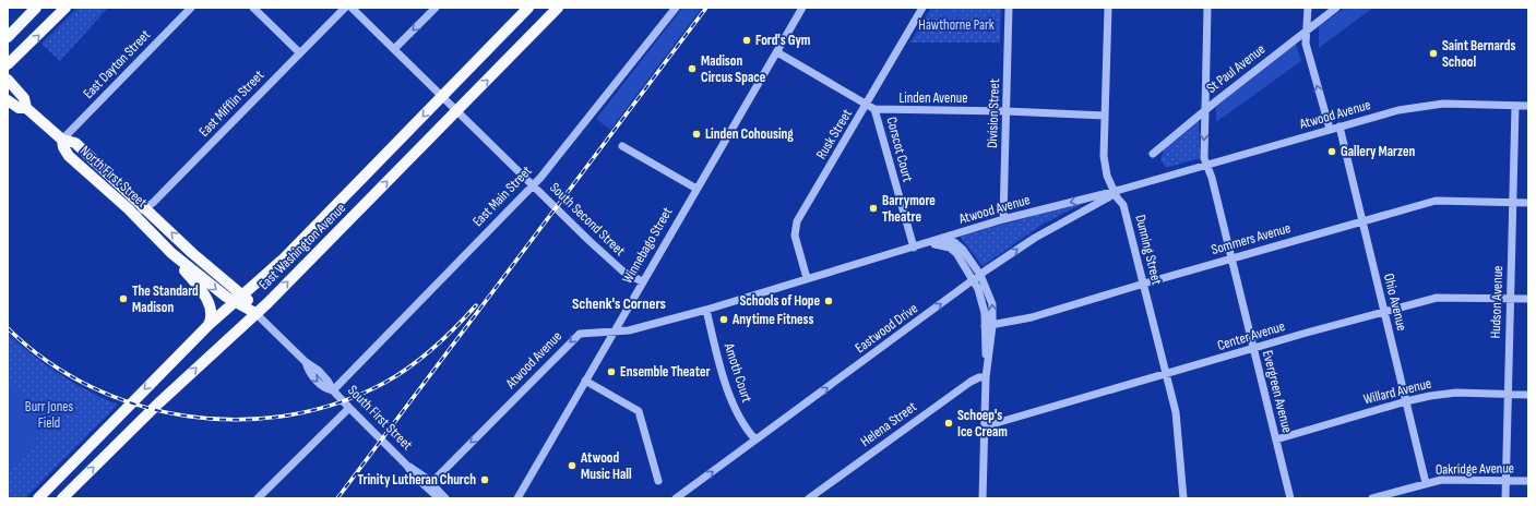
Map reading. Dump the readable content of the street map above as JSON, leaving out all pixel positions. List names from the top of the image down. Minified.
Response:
{"streets":{"main road":["North First Street","East Washington Avenue","South First Street"],"street":["East Dayton Street","St Paul Avenue","Linden Avenue","East Mifflin Street","Division Street","Atwood Avenue","Rusk Street","Corscot Court","East Main Street","South Second Street","Sommers Avenue","Winnebago Street","Dunning Street","Ohio Avenue","Hudson Avenue","Eastwood Drive","Center Avenue","Amoth Court","Evergreen Avenue","Willard Avenue","Helena Street","Oakridge Avenue"]},"crossings":[["East Dayton Street","North First Street"],["St Paul Avenue","Evergreen Avenue"],["Linden Avenue","Division Street"],["Linden Avenue","Rusk Street"],["Linden Avenue","Corscot Court"],["Linden Avenue","Winnebago Street"],["Linden Avenue","Dunning Street"],["East Mifflin Street","North First Street"],["Division Street","Atwood Avenue"],["Atwood Avenue","Rusk Street"],["Atwood Avenue","Corscot Court"],["Atwood Avenue","Winnebago Street"],["Atwood Avenue","Dunning Street"],["Atwood Avenue","Ohio Avenue"],["Atwood Avenue","Hudson Avenue"],["Atwood Avenue","Eastwood Drive"],["Atwood Avenue","Amoth Court"],["Atwood Avenue","Evergreen Avenue"],["Atwood Avenue","South First Street"],["North First Street","East Washington Avenue"],["North First Street","South First Street"],["East Main Street","South Second Street"],["East Main Street","South First Street"],["South Second Street","Winnebago Street"],["South Second Street","East Washington Avenue"],["Sommers Avenue","Dunning Street"],["Sommers Avenue","Ohio Avenue"],["Sommers Avenue","Hudson Avenue"],["Sommers Avenue","Evergreen Avenue"],["East Washington Avenue","South First Street"],["Dunning Street","Eastwood Drive"],["Dunning Street","Center Avenue"],["Ohio Avenue","Center Avenue"],["Ohio Avenue","Willard Avenue"],["Ohio Avenue","Oakridge Avenue"],["Hudson Avenue","Center Avenue"],["Hudson Avenue","Willard Avenue"],["Hudson Avenue","Oakridge Avenue"],["Eastwood Drive","Amoth Court"],["Center Avenue","Evergreen Avenue"],["Evergreen Avenue","Willard Avenue"]],"one_way":["Eastwood Drive"],"districts":["Schenk's Corners"],"parks":["Hawthorne Park","Burr Jones Field"],"places":["Ford's Gym","Saint Bernards School","Madison Circus Space","Linden Cohousing","Gallery Marzen","Barrymore Theatre","The Standard Madison","Schools of Hope","Anytime Fitness","Ensemble Theater","Schoep's Ice Cream","Atwood Music Hall","Trinity Lutheran Church"]}
